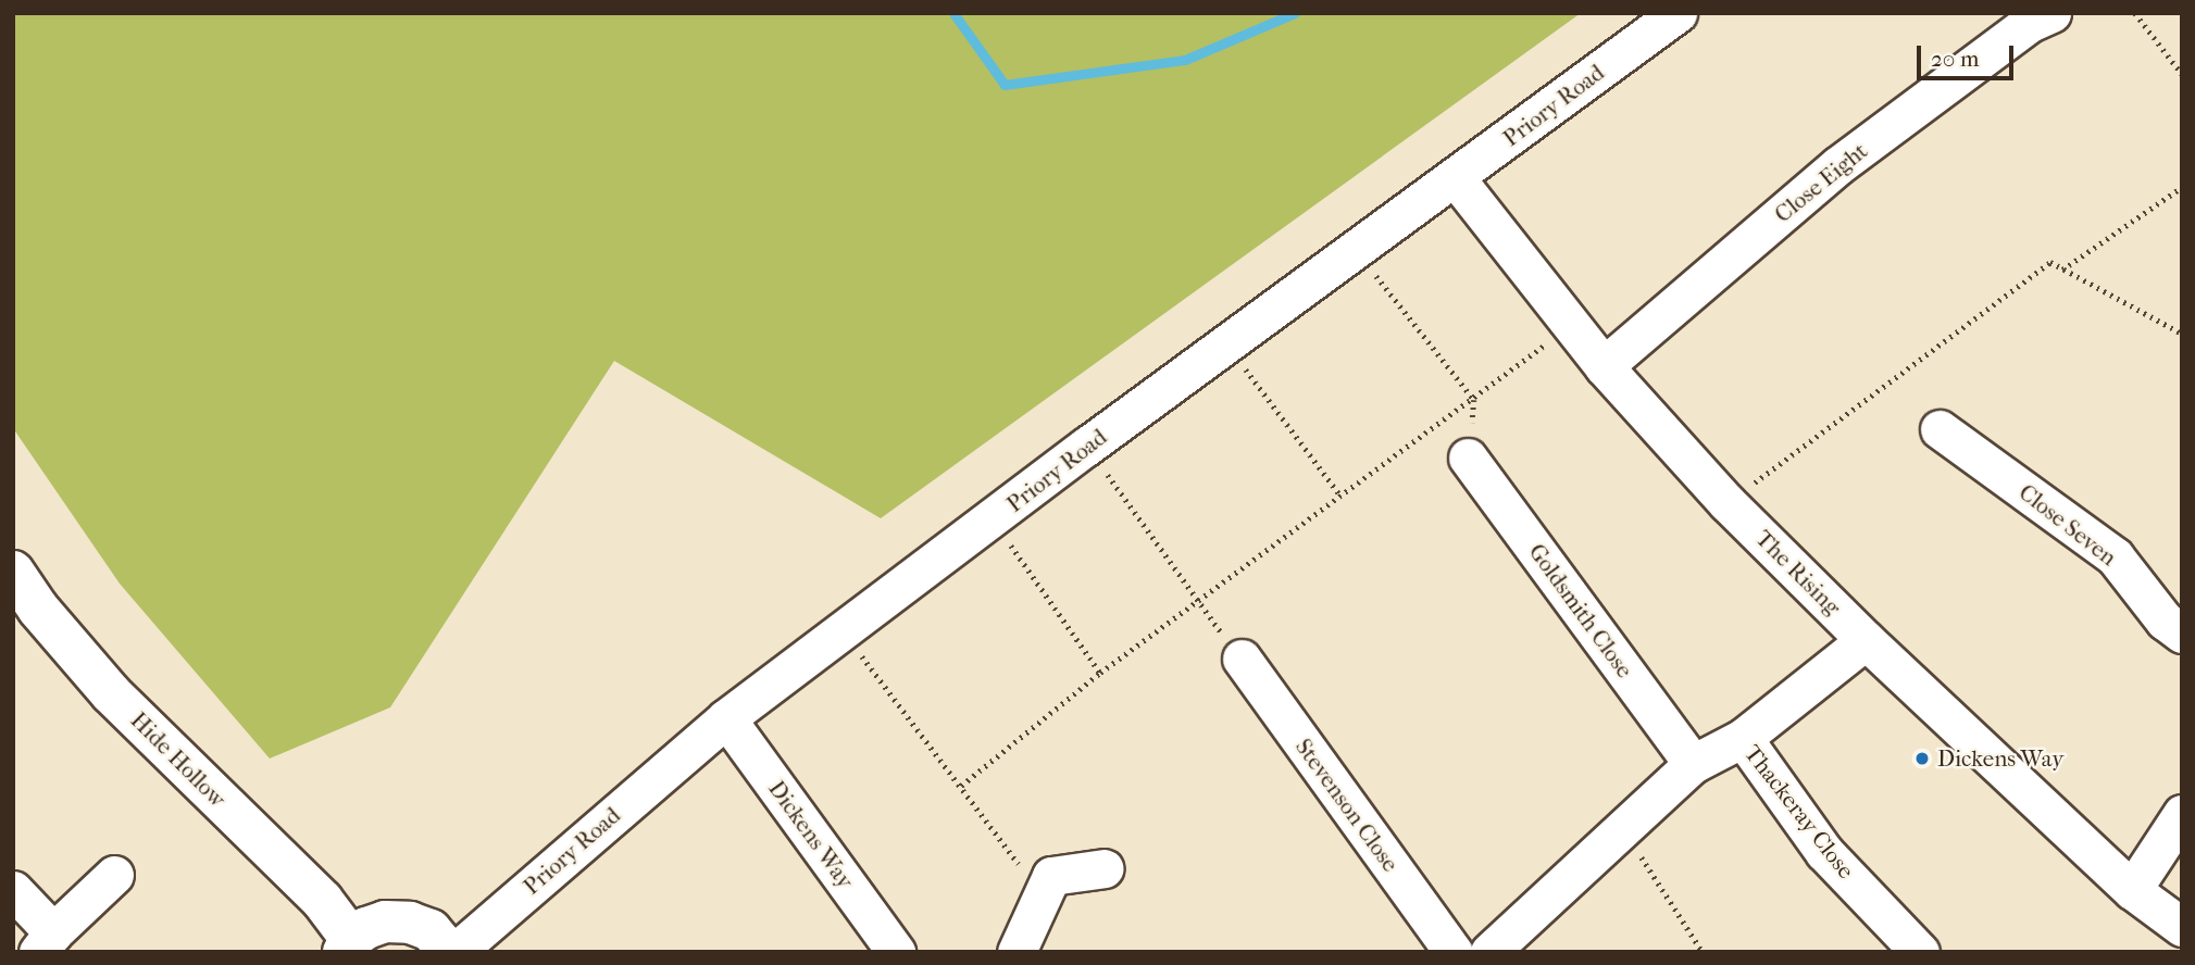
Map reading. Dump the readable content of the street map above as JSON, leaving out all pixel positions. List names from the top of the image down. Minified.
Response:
{"streets":{"main road":["Hide Hollow"],"street":["Priory Road","Close Eight","Close Seven","The Rising","Goldsmith Close","Stevenson Close","Thackeray Close","Dickens Way"]},"crossings":[["Priory Road","The Rising"],["Priory Road","Dickens Way"],["Close Eight","The Rising"]],"places":["Dickens Way"],"scale_bar":"20 m"}
